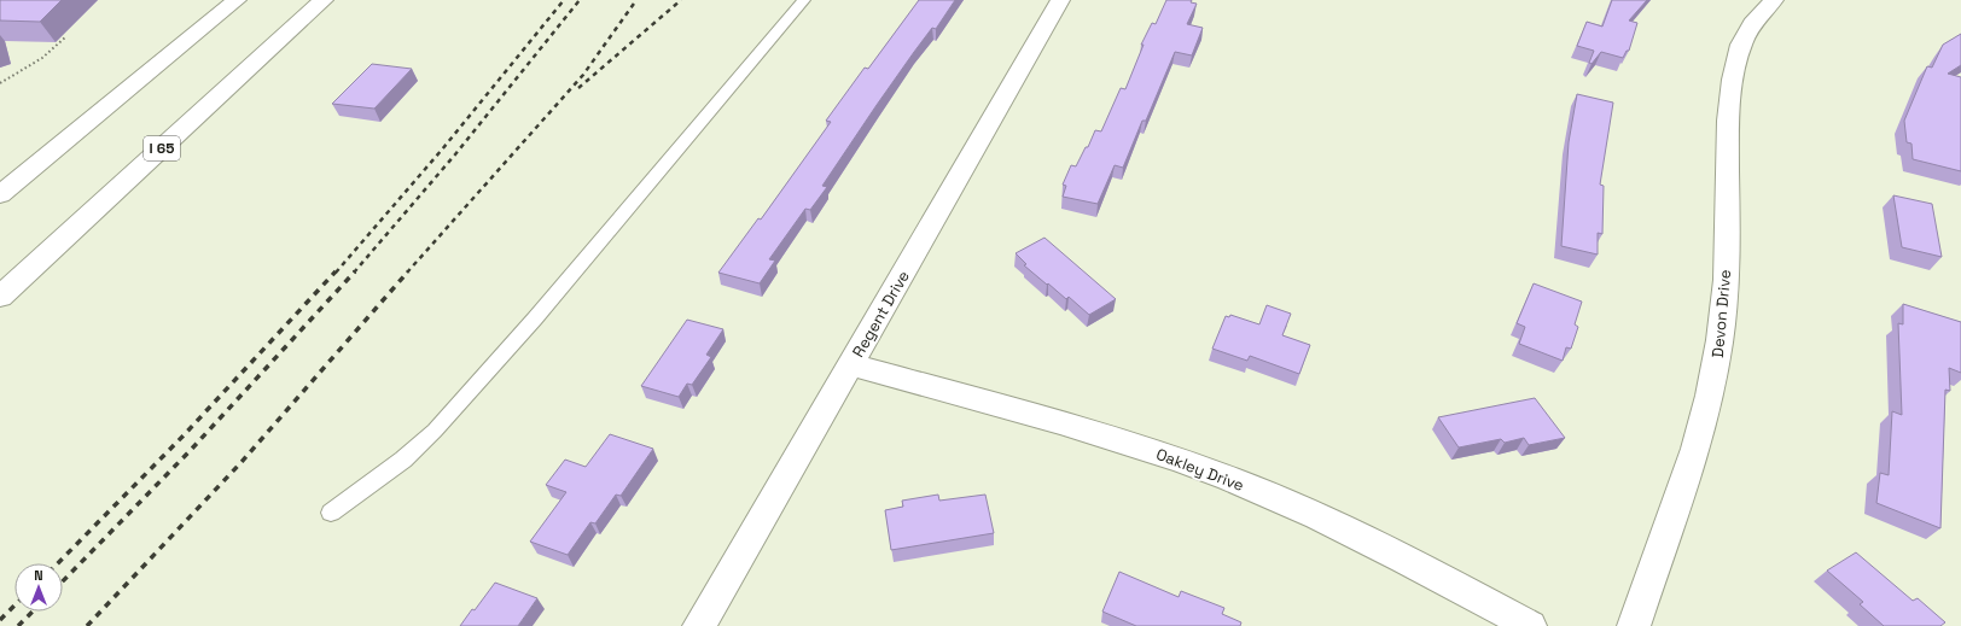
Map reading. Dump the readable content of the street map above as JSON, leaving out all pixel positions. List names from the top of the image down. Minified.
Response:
{"streets":{"main road":["I 65","Regent Drive","Devon Drive","Oakley Drive"]},"crossings":[["Regent Drive","Oakley Drive"]],"north":"top"}
